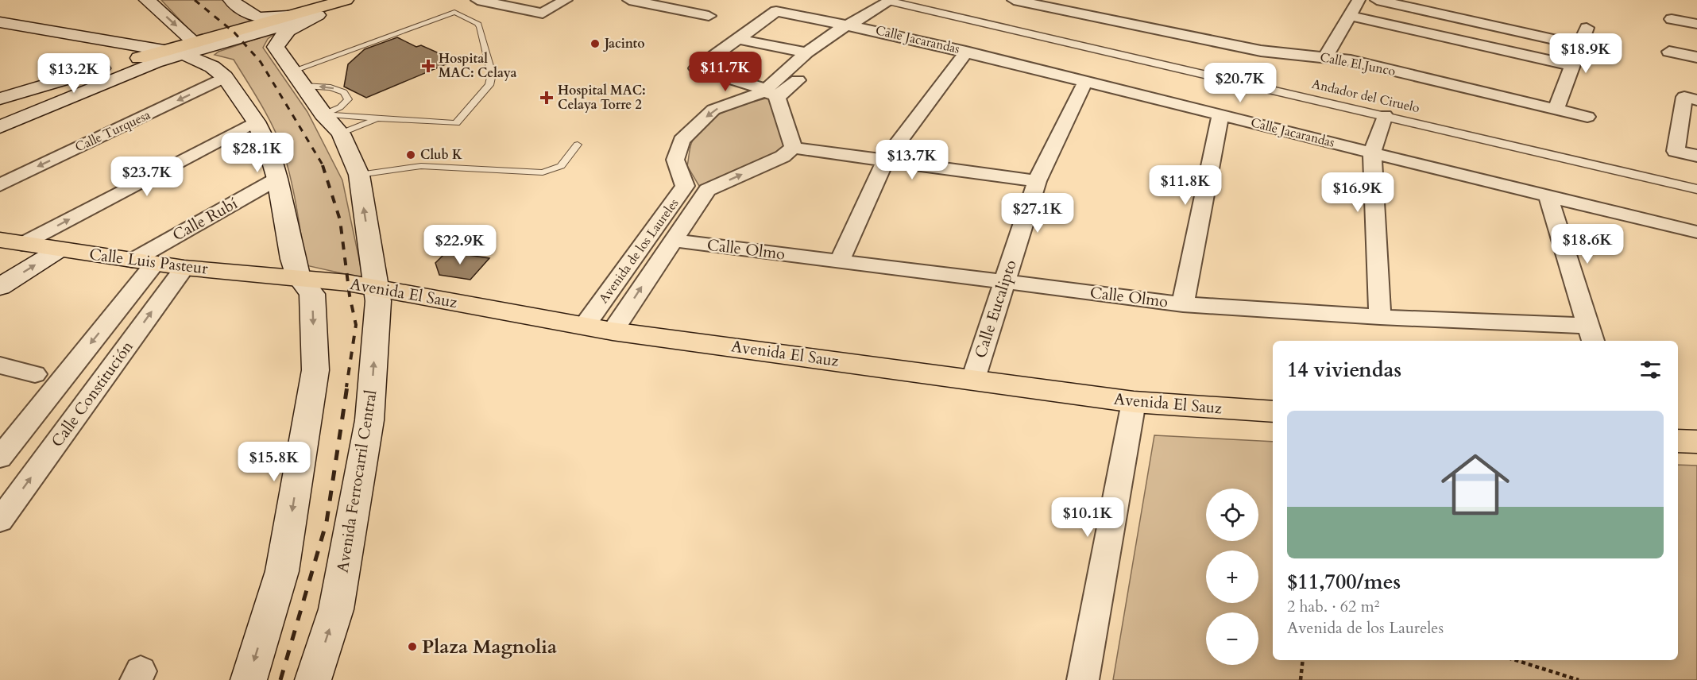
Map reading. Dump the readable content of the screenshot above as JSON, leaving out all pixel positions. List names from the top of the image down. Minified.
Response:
{"streets":{"main road":["Calle Luis Pasteur","Avenida El Sauz","Avenida Ferrocarril Central"],"street":["Calle Jacarandas","Calle El Junco","Andador del Ciruelo","Calle Turquesa","Calle Rubí","Calle Olmo","Avenida de los Laureles","Calle Eucalipto","Calle Constitución"]},"crossings":[["Calle Jacarandas","Avenida de los Laureles"],["Calle Jacarandas","Calle Eucalipto"],["Andador del Ciruelo","Avenida de los Laureles"],["Calle Rubí","Calle Luis Pasteur"],["Calle Rubí","Calle Constitución"],["Calle Olmo","Avenida de los Laureles"],["Calle Olmo","Calle Eucalipto"],["Avenida de los Laureles","Avenida El Sauz"],["Calle Luis Pasteur","Avenida El Sauz"],["Calle Luis Pasteur","Calle Constitución"],["Avenida El Sauz","Calle Eucalipto"],["Avenida El Sauz","Avenida Ferrocarril Central"]],"places":{"other":["Jacinto","Club K","Plaza Magnolia"],"health":["Hospital MAC: Celaya","Hospital MAC: Celaya Torre 2"]},"page":{"price":["$18.9K","$11.7K","$13.2K","$20.7K","$28.1K","$13.7K","$23.7K","$11.8K","$16.9K","$27.1K","$18.6K","$22.9K","$15.8K","$10.1K"],"heading":"14 viviendas","list":[{"name":"$11,700/mes","note":"2 hab. · 62 m² · Avenida de los Laureles"}],"map_buttons":["+","−"]}}
